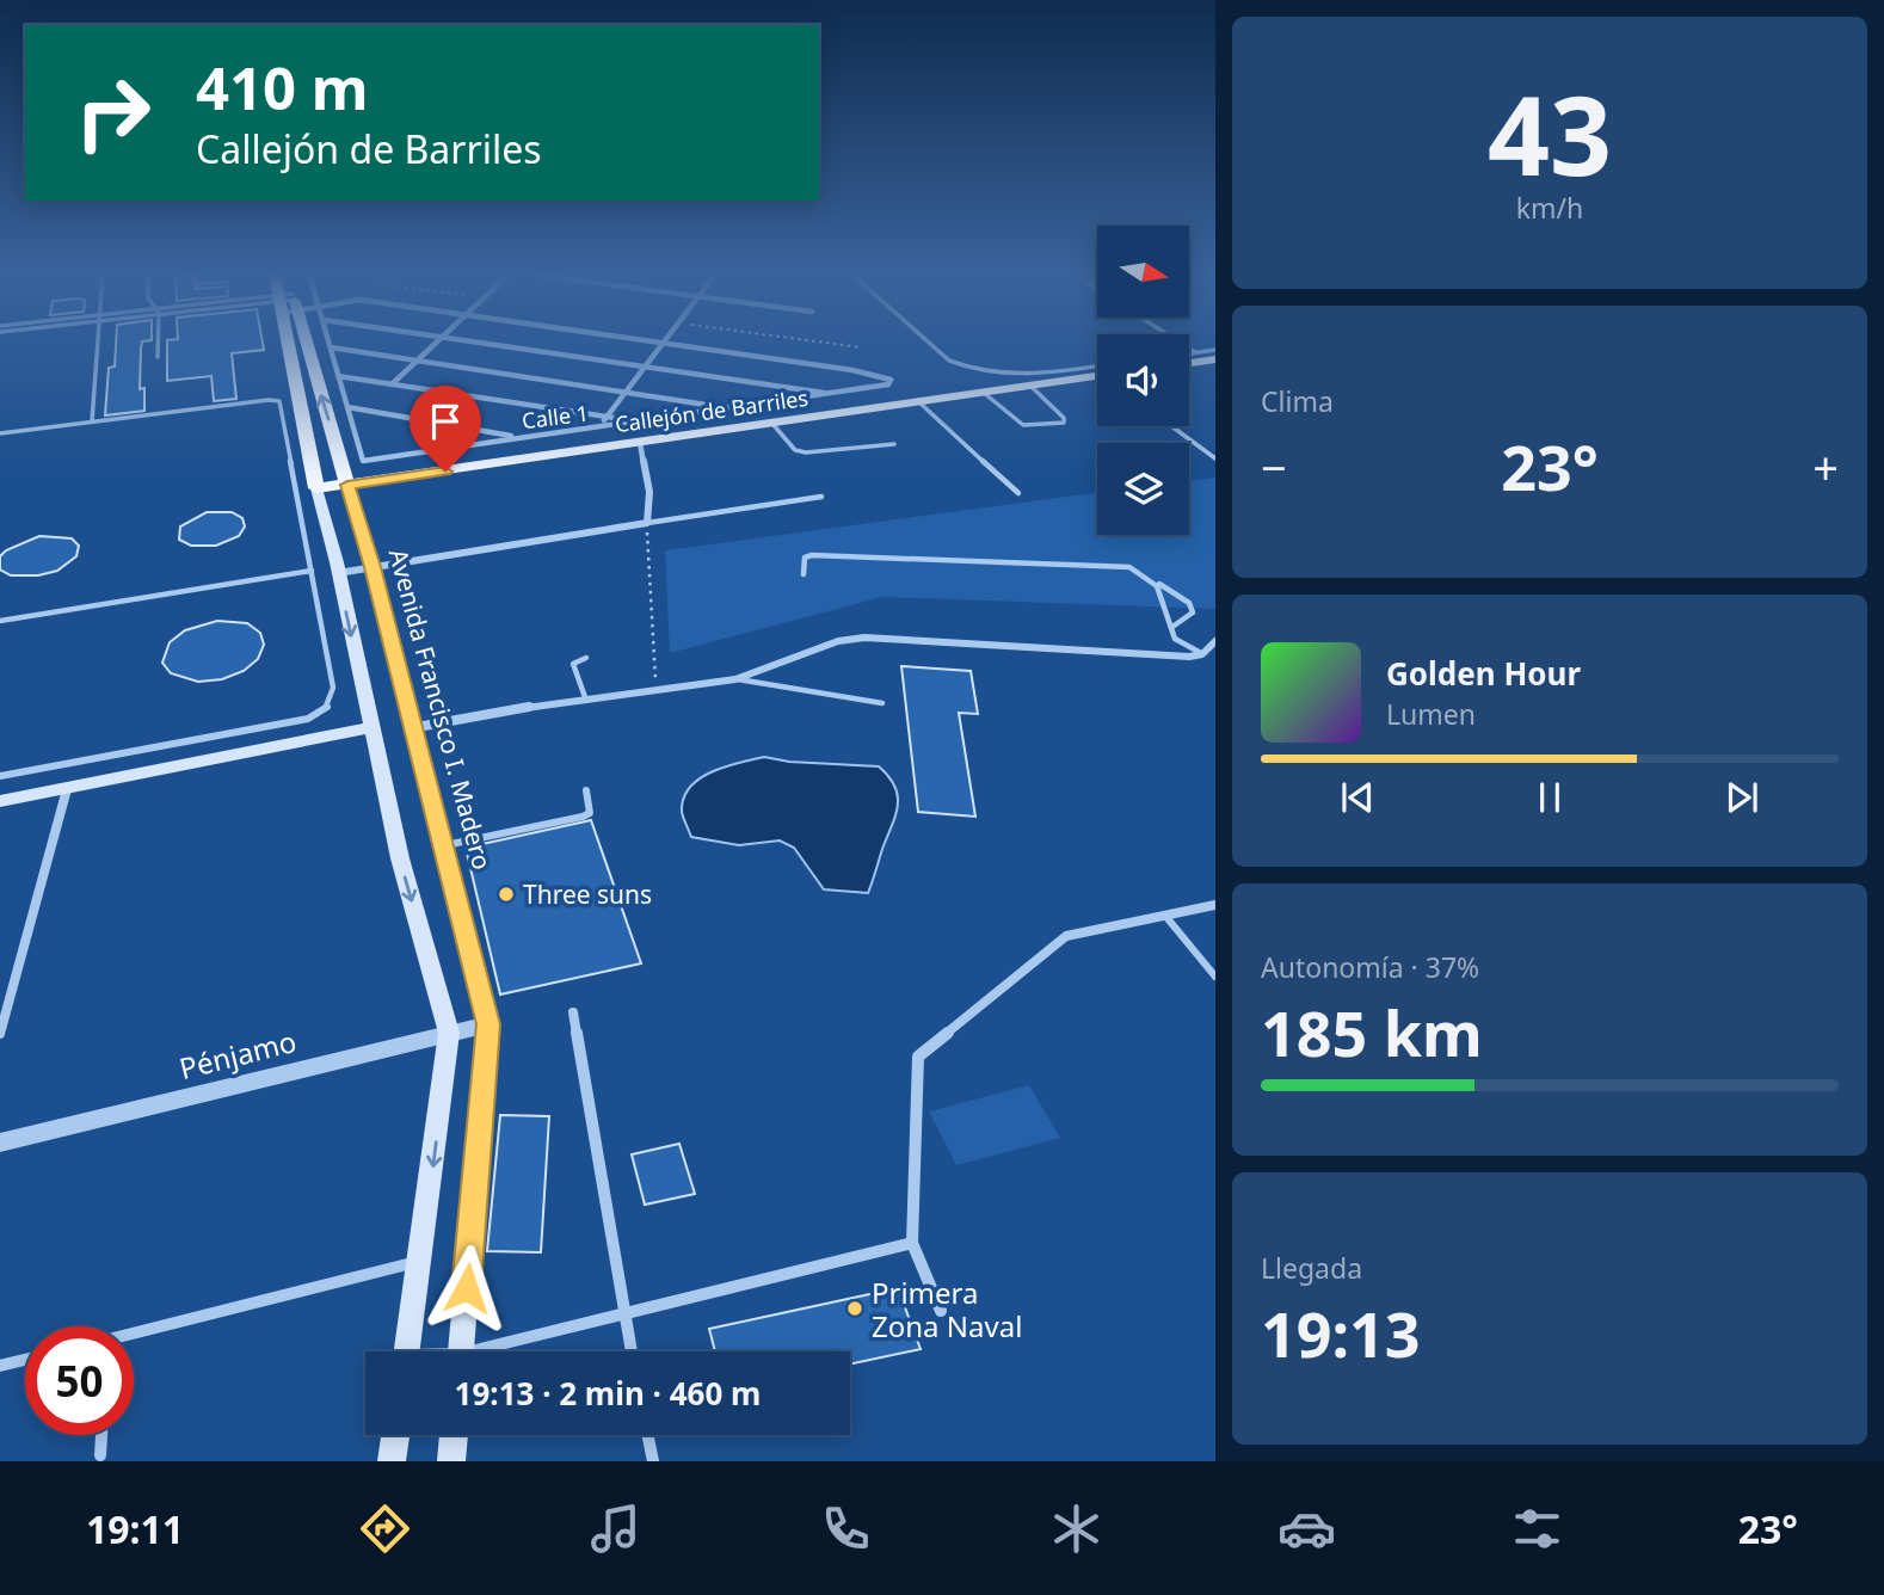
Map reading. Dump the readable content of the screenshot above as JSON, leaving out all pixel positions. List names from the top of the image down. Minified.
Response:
{"streets":{"main road":["Callejón de Barriles","Avenida Francisco I. Madero"],"street":["Calle 1","Pénjamo"]},"crossings":[["Callejón de Barriles","Avenida Francisco I. Madero"],["Avenida Francisco I. Madero","Pénjamo"]],"places":["Three suns","Primera Zona Naval"],"north":"right","page":{"tile":[["43","km/h"],"Clima",["Autonomía · 37%","185 km"],["Llegada","19:13"]],"turn":["410 m","Callejón de Barriles"],"heat":["−","23°","+"],"song":["Golden Hour","Lumen"],"limit":"50","trip":"19:13 · 2 min · 460 m","tabs":["19:11","23°"]}}
